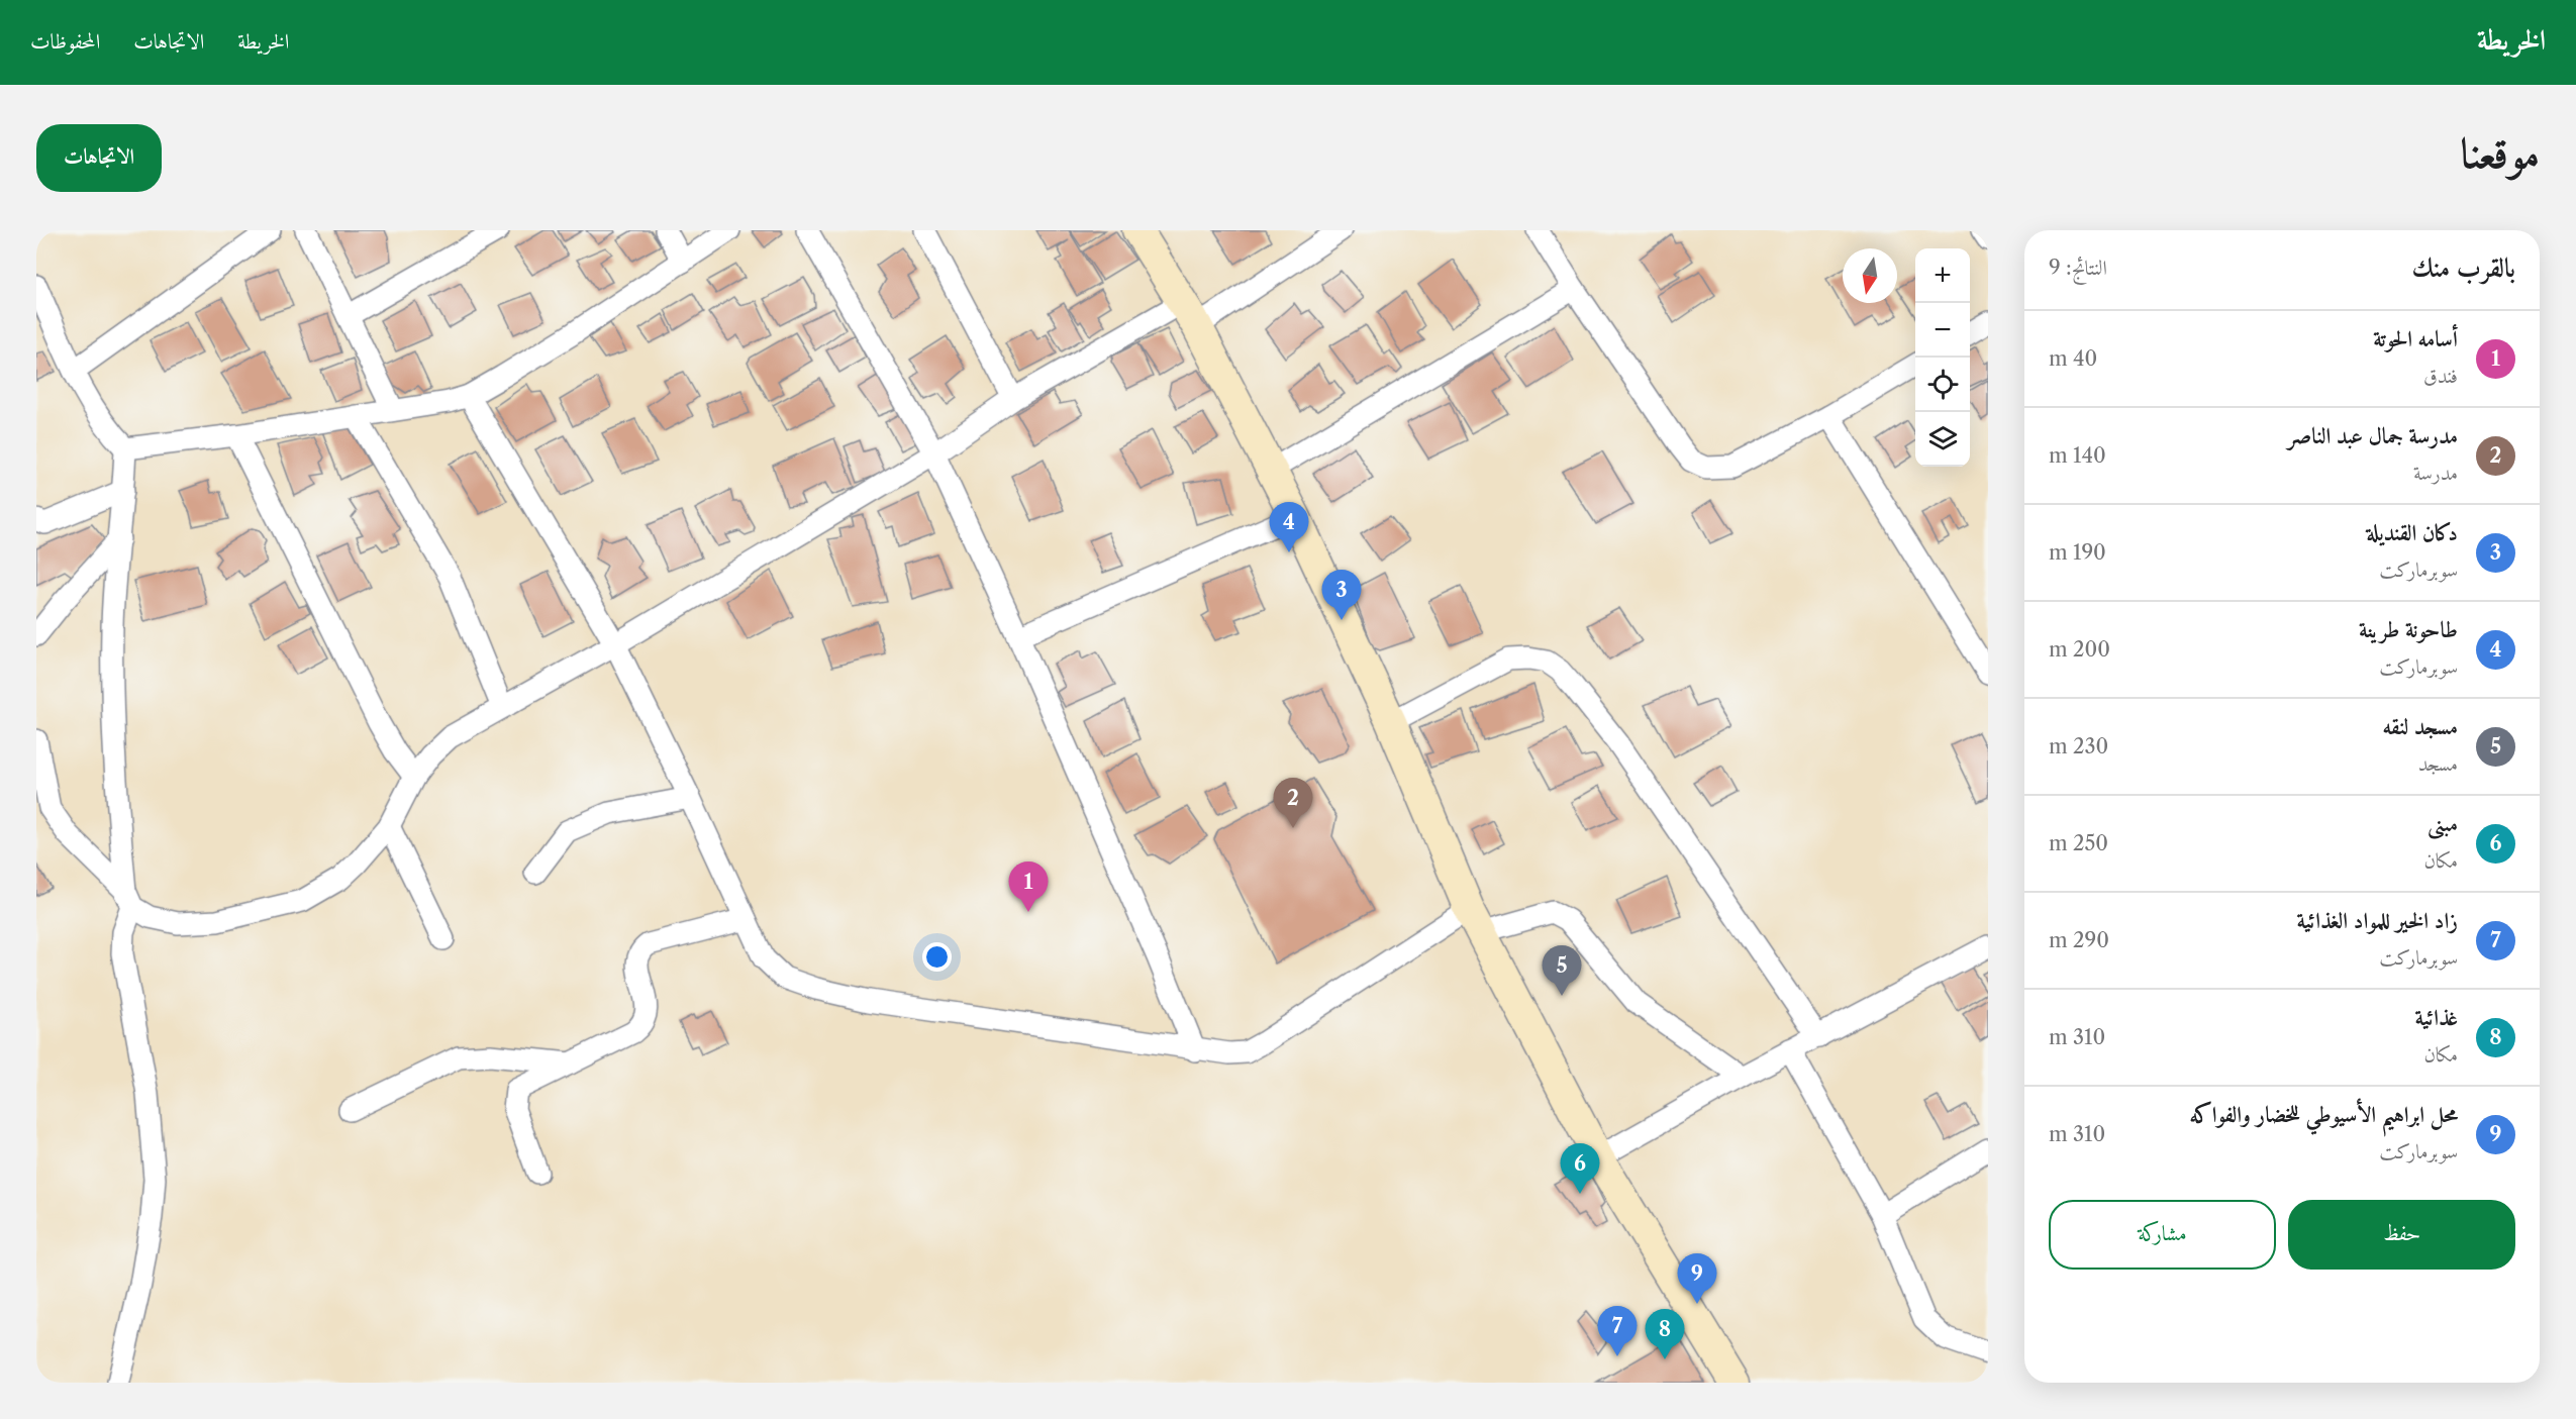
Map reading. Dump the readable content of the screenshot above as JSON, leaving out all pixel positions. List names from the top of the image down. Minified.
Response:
{"north":"bottom","page":{"header":"الخريطة","nav":["الخريطة","الاتجاهات","المحفوظات"],"title":"موقعنا","buttons":["الاتجاهات",["حفظ","مشاركة"]],"heading":["بالقرب منك","النتائج: 9"],"map_buttons":["+","−"],"list":[{"mark":"1","name":"أسامه الحوتة","note":"فندق","value":"40 m"},{"mark":"2","name":"مدرسة جمال عبد الناصر","note":"مدرسة","value":"140 m"},{"mark":"3","name":"دكان القنديلة","note":"سوبرماركت","value":"190 m"},{"mark":"4","name":"طاحونة طرينة","note":"سوبرماركت","value":"200 m"},{"mark":"5","name":"مسجد لنقه","note":"مسجد","value":"230 m"},{"mark":"6","name":"مبنى","note":"مكان","value":"250 m"},{"mark":"7","name":"زاد الخير للمواد الغذائية","note":"سوبرماركت","value":"290 m"},{"mark":"8","name":"غذائية","note":"مكان","value":"310 m"},{"mark":"9","name":"محل ابراهيم الأسيوطي للخضار والفواكه","note":"سوبرماركت","value":"310 m"}],"pins":["4","3","2","1","5","6","9","7","8"]}}
